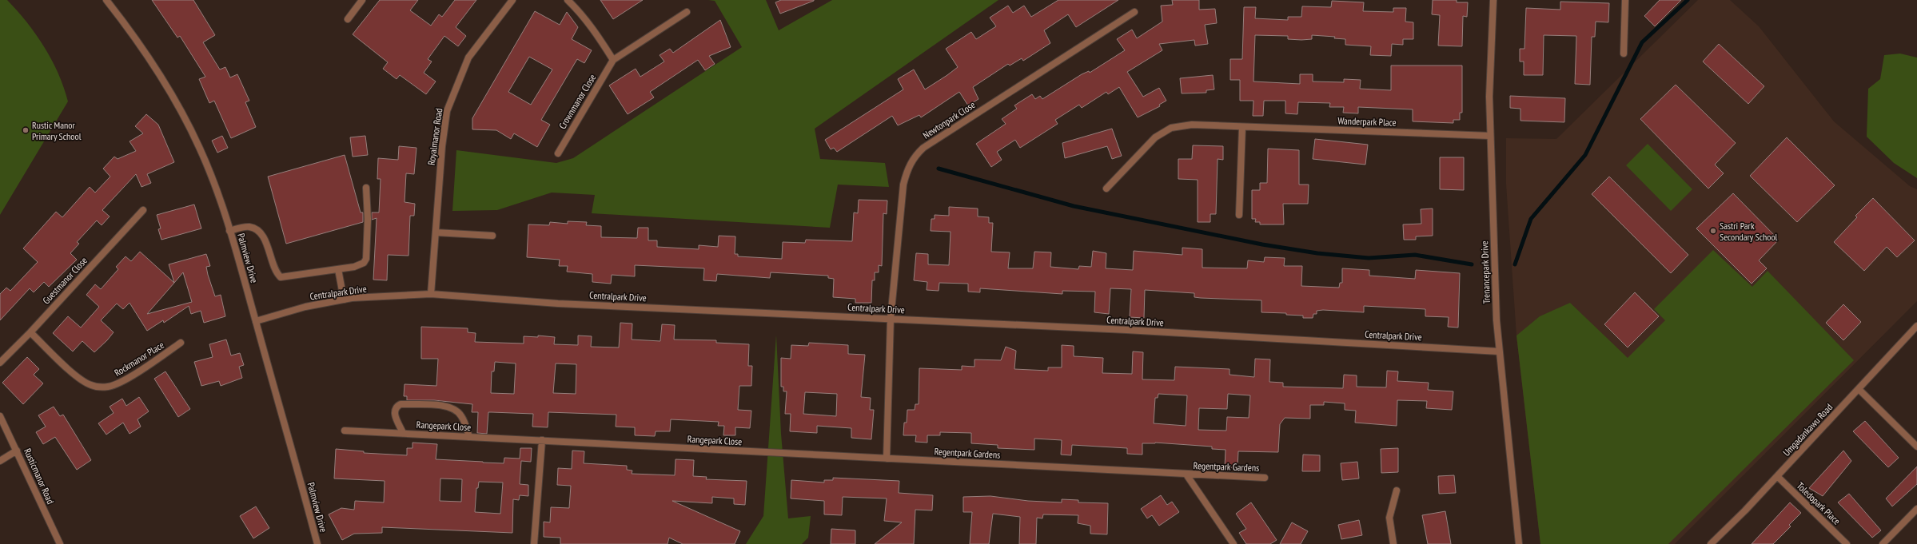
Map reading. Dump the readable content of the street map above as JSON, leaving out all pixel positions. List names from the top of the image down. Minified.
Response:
{"streets":{"street":["Crownmanor Close","Newtonpark Close","Wanderpark Place","Royalmanor Road","Palmview Drive","Trenancepark Drive","Guestmanor Close","Centralpark Drive","Rockmanor Place","Rangepark Close","Umgadankawu Road","Regentpark Gardens","Rusticmanor Road","Toledopark Place"]},"crossings":[["Newtonpark Close","Centralpark Drive"],["Wanderpark Place","Trenancepark Drive"],["Royalmanor Road","Centralpark Drive"],["Palmview Drive","Centralpark Drive"],["Trenancepark Drive","Centralpark Drive"],["Guestmanor Close","Rockmanor Place"],["Rangepark Close","Regentpark Gardens"],["Umgadankawu Road","Toledopark Place"]],"places":["Rustic Manor Primary School","Sastri Park Secondary School"]}
